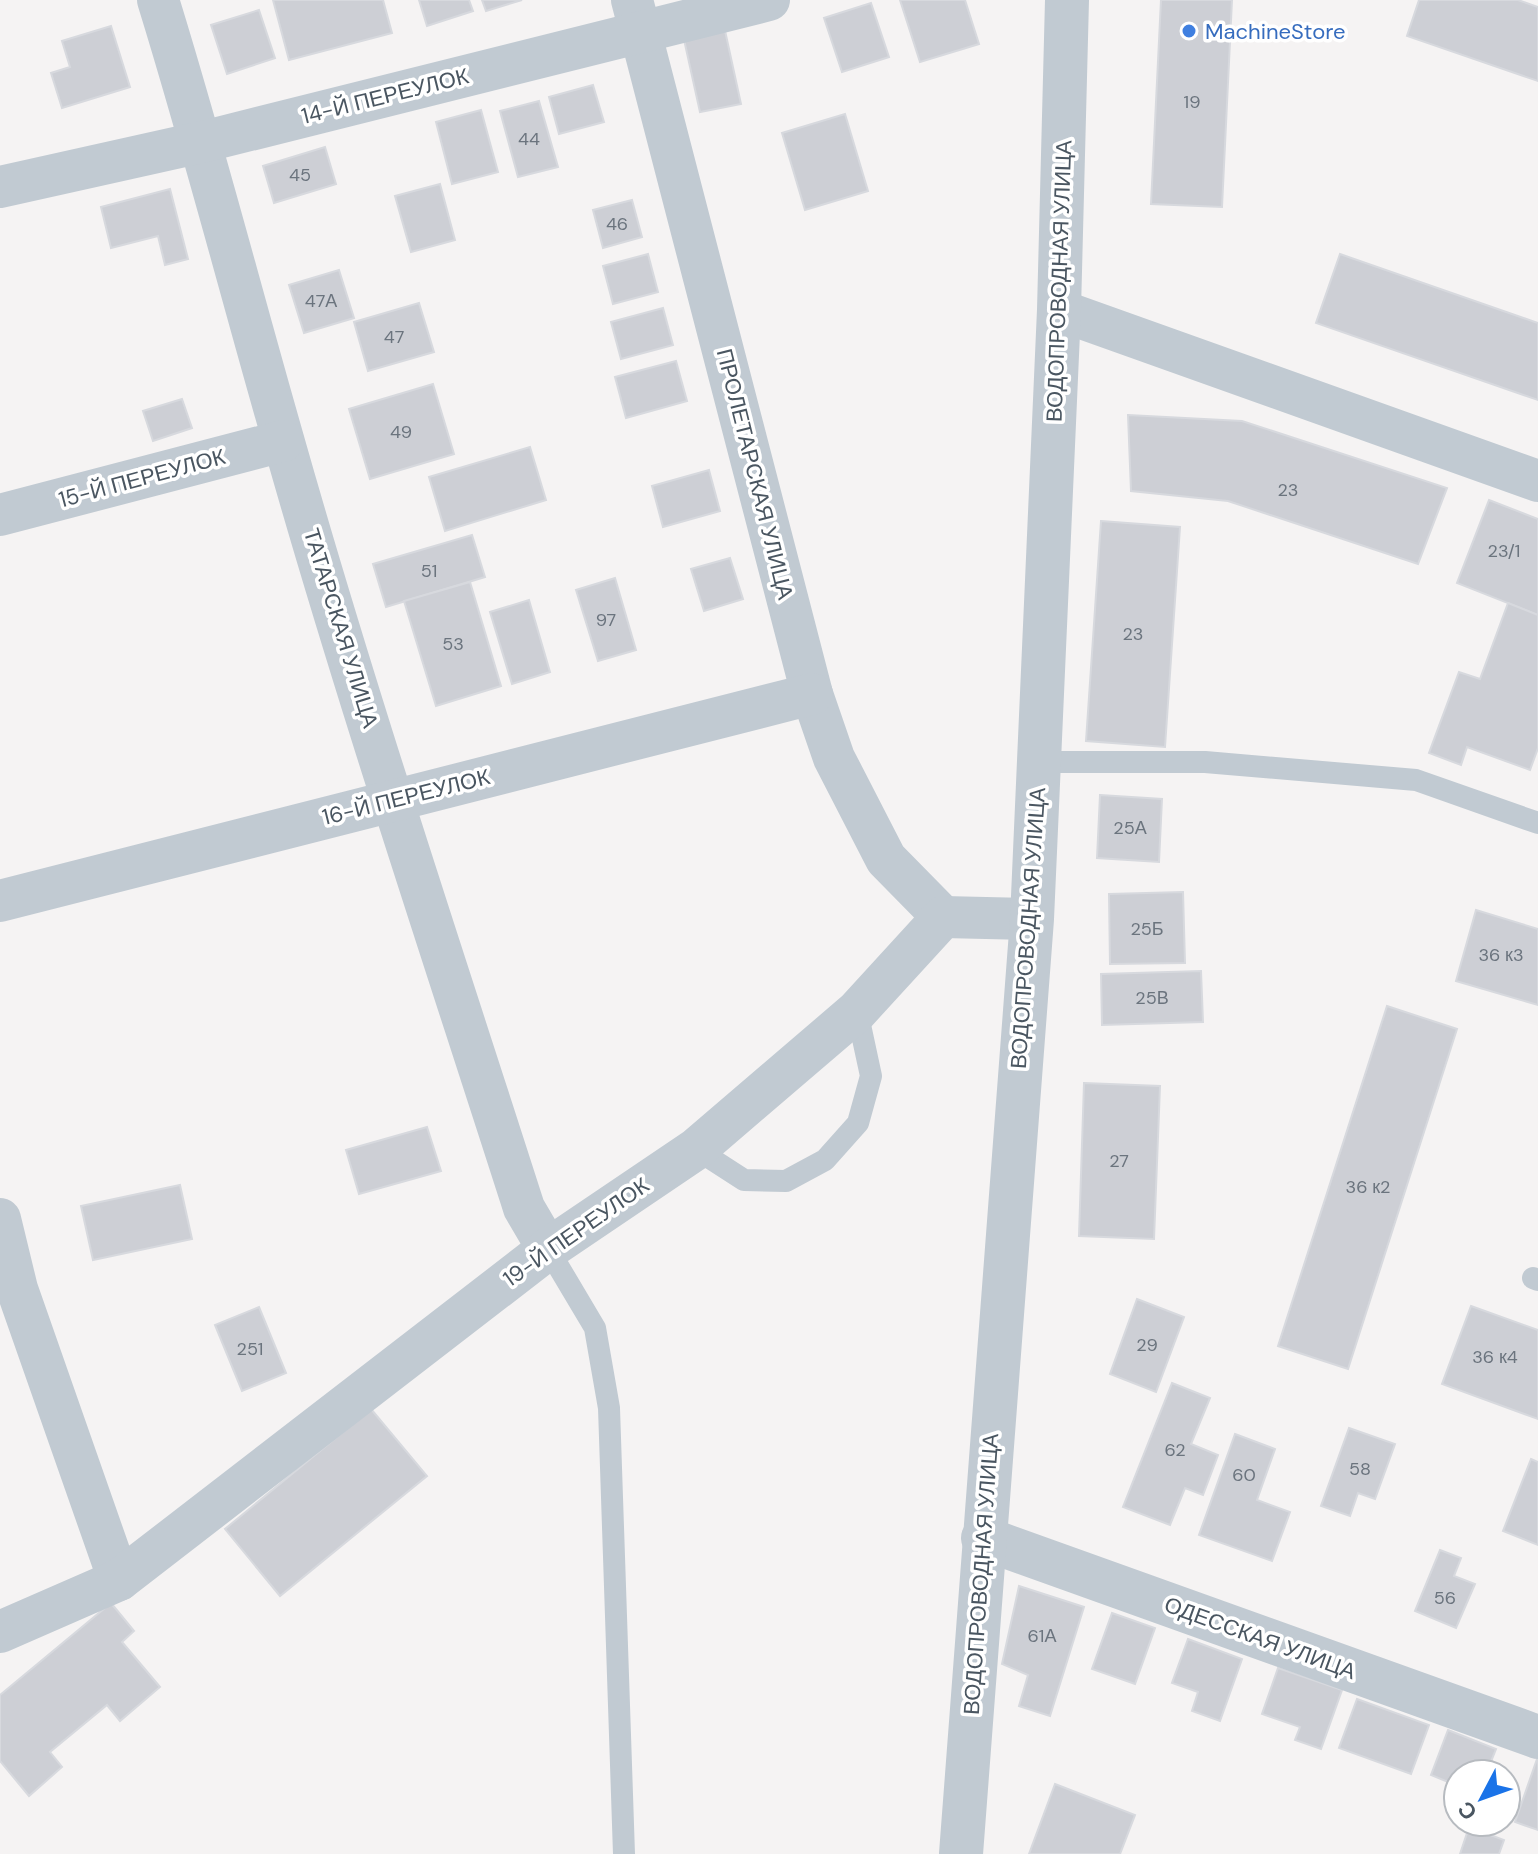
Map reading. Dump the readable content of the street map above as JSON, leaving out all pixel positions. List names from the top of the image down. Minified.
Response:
{"streets":{"street":["14-Й ПЕРЕУЛОК","ВОДОПРОВОДНАЯ УЛИЦА","ПРОЛЕТАРСКАЯ УЛИЦА","15-Й ПЕРЕУЛОК","ТАТАРСКАЯ УЛИЦА","16-Й ПЕРЕУЛОК","19-Й ПЕРЕУЛОК","ОДЕССКАЯ УЛИЦА"]},"crossings":[["14-Й ПЕРЕУЛОК","ПРОЛЕТАРСКАЯ УЛИЦА"],["14-Й ПЕРЕУЛОК","ТАТАРСКАЯ УЛИЦА"],["ВОДОПРОВОДНАЯ УЛИЦА","ОДЕССКАЯ УЛИЦА"],["ПРОЛЕТАРСКАЯ УЛИЦА","16-Й ПЕРЕУЛОК"],["ПРОЛЕТАРСКАЯ УЛИЦА","19-Й ПЕРЕУЛОК"],["15-Й ПЕРЕУЛОК","ТАТАРСКАЯ УЛИЦА"],["ТАТАРСКАЯ УЛИЦА","16-Й ПЕРЕУЛОК"],["ТАТАРСКАЯ УЛИЦА","19-Й ПЕРЕУЛОК"]],"places":["MachineStore"],"house_numbers":["19","44","45","46","47А","47","49","23","23/1","51","97","23","53","25А","25Б","36 к3","25В","27","36 к2","29","251","36 к4","62","58","60","56","61А"],"north":"bottom left"}
